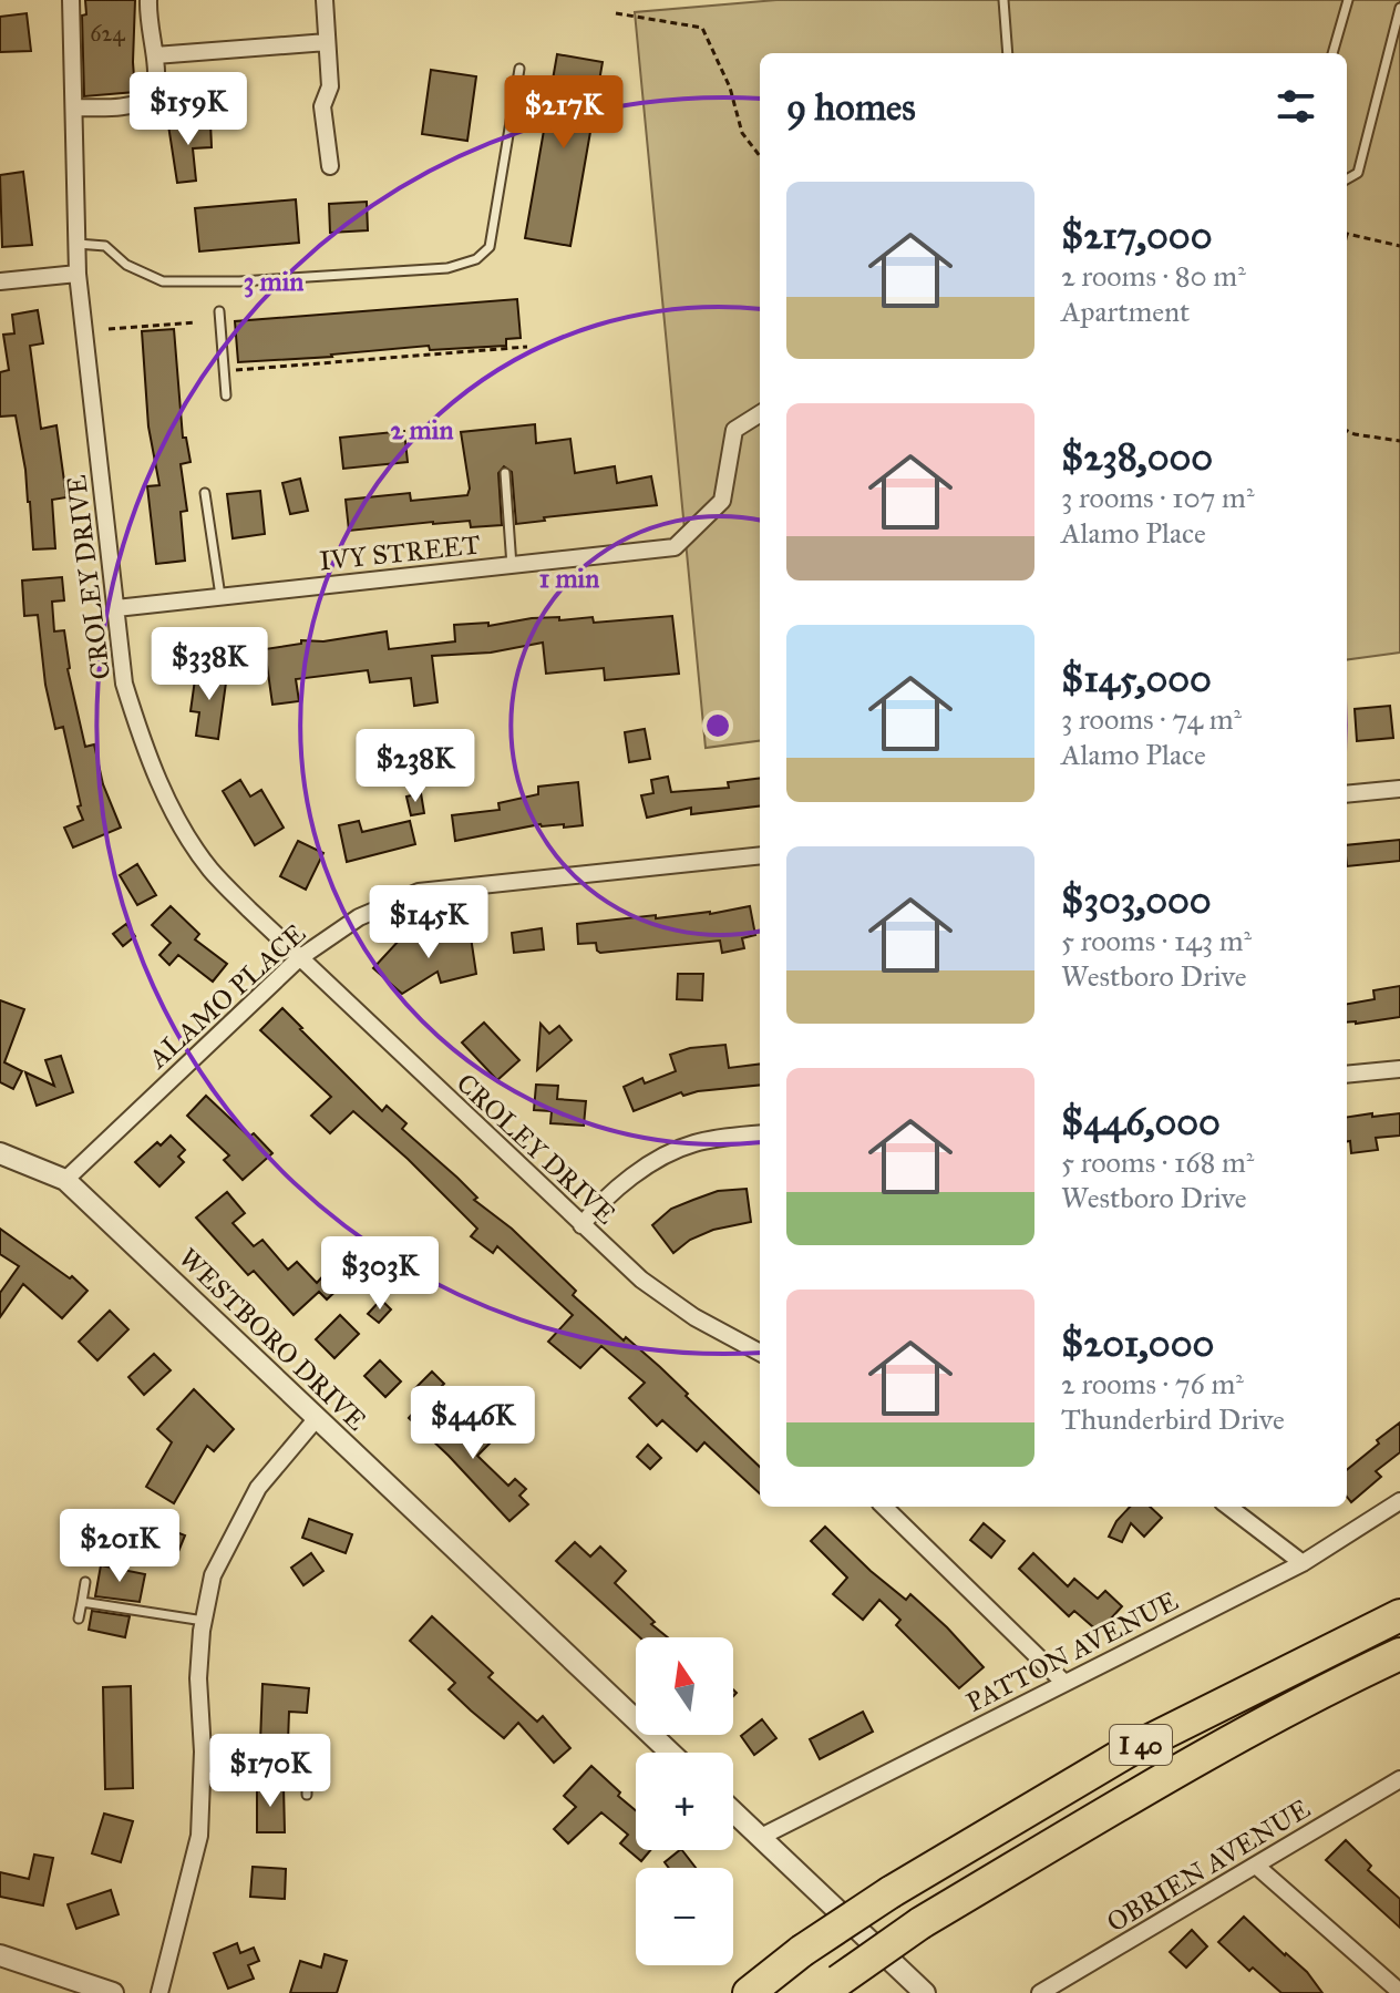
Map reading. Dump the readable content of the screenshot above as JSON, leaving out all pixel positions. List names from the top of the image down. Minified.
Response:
{"streets":{"highway":["I 40"],"street":["IVY STREET","CROLEY DRIVE","ALAMO PLACE","WESTBORO DRIVE","PATTON AVENUE","OBRIEN AVENUE"]},"crossings":[["IVY STREET","CROLEY DRIVE"],["CROLEY DRIVE","ALAMO PLACE"],["ALAMO PLACE","WESTBORO DRIVE"]],"house_numbers":["624"],"north":"top","page":{"heading":"9 homes","price":["$159K","$217K","$338K","$238K","$145K","$303K","$446K","$201K","$170K"],"list":[{"name":"$217,000","note":"2 rooms · 80 m² · Apartment"},{"name":"$238,000","note":"3 rooms · 107 m² · Alamo Place"},{"name":"$145,000","note":"3 rooms · 74 m² · Alamo Place"},{"name":"$303,000","note":"5 rooms · 143 m² · Westboro Drive"},{"name":"$446,000","note":"5 rooms · 168 m² · Westboro Drive"},{"name":"$201,000","note":"2 rooms · 76 m² · Thunderbird Drive"}],"map_buttons":["+","−"]},"rings":["3 min","2 min","1 min"]}
